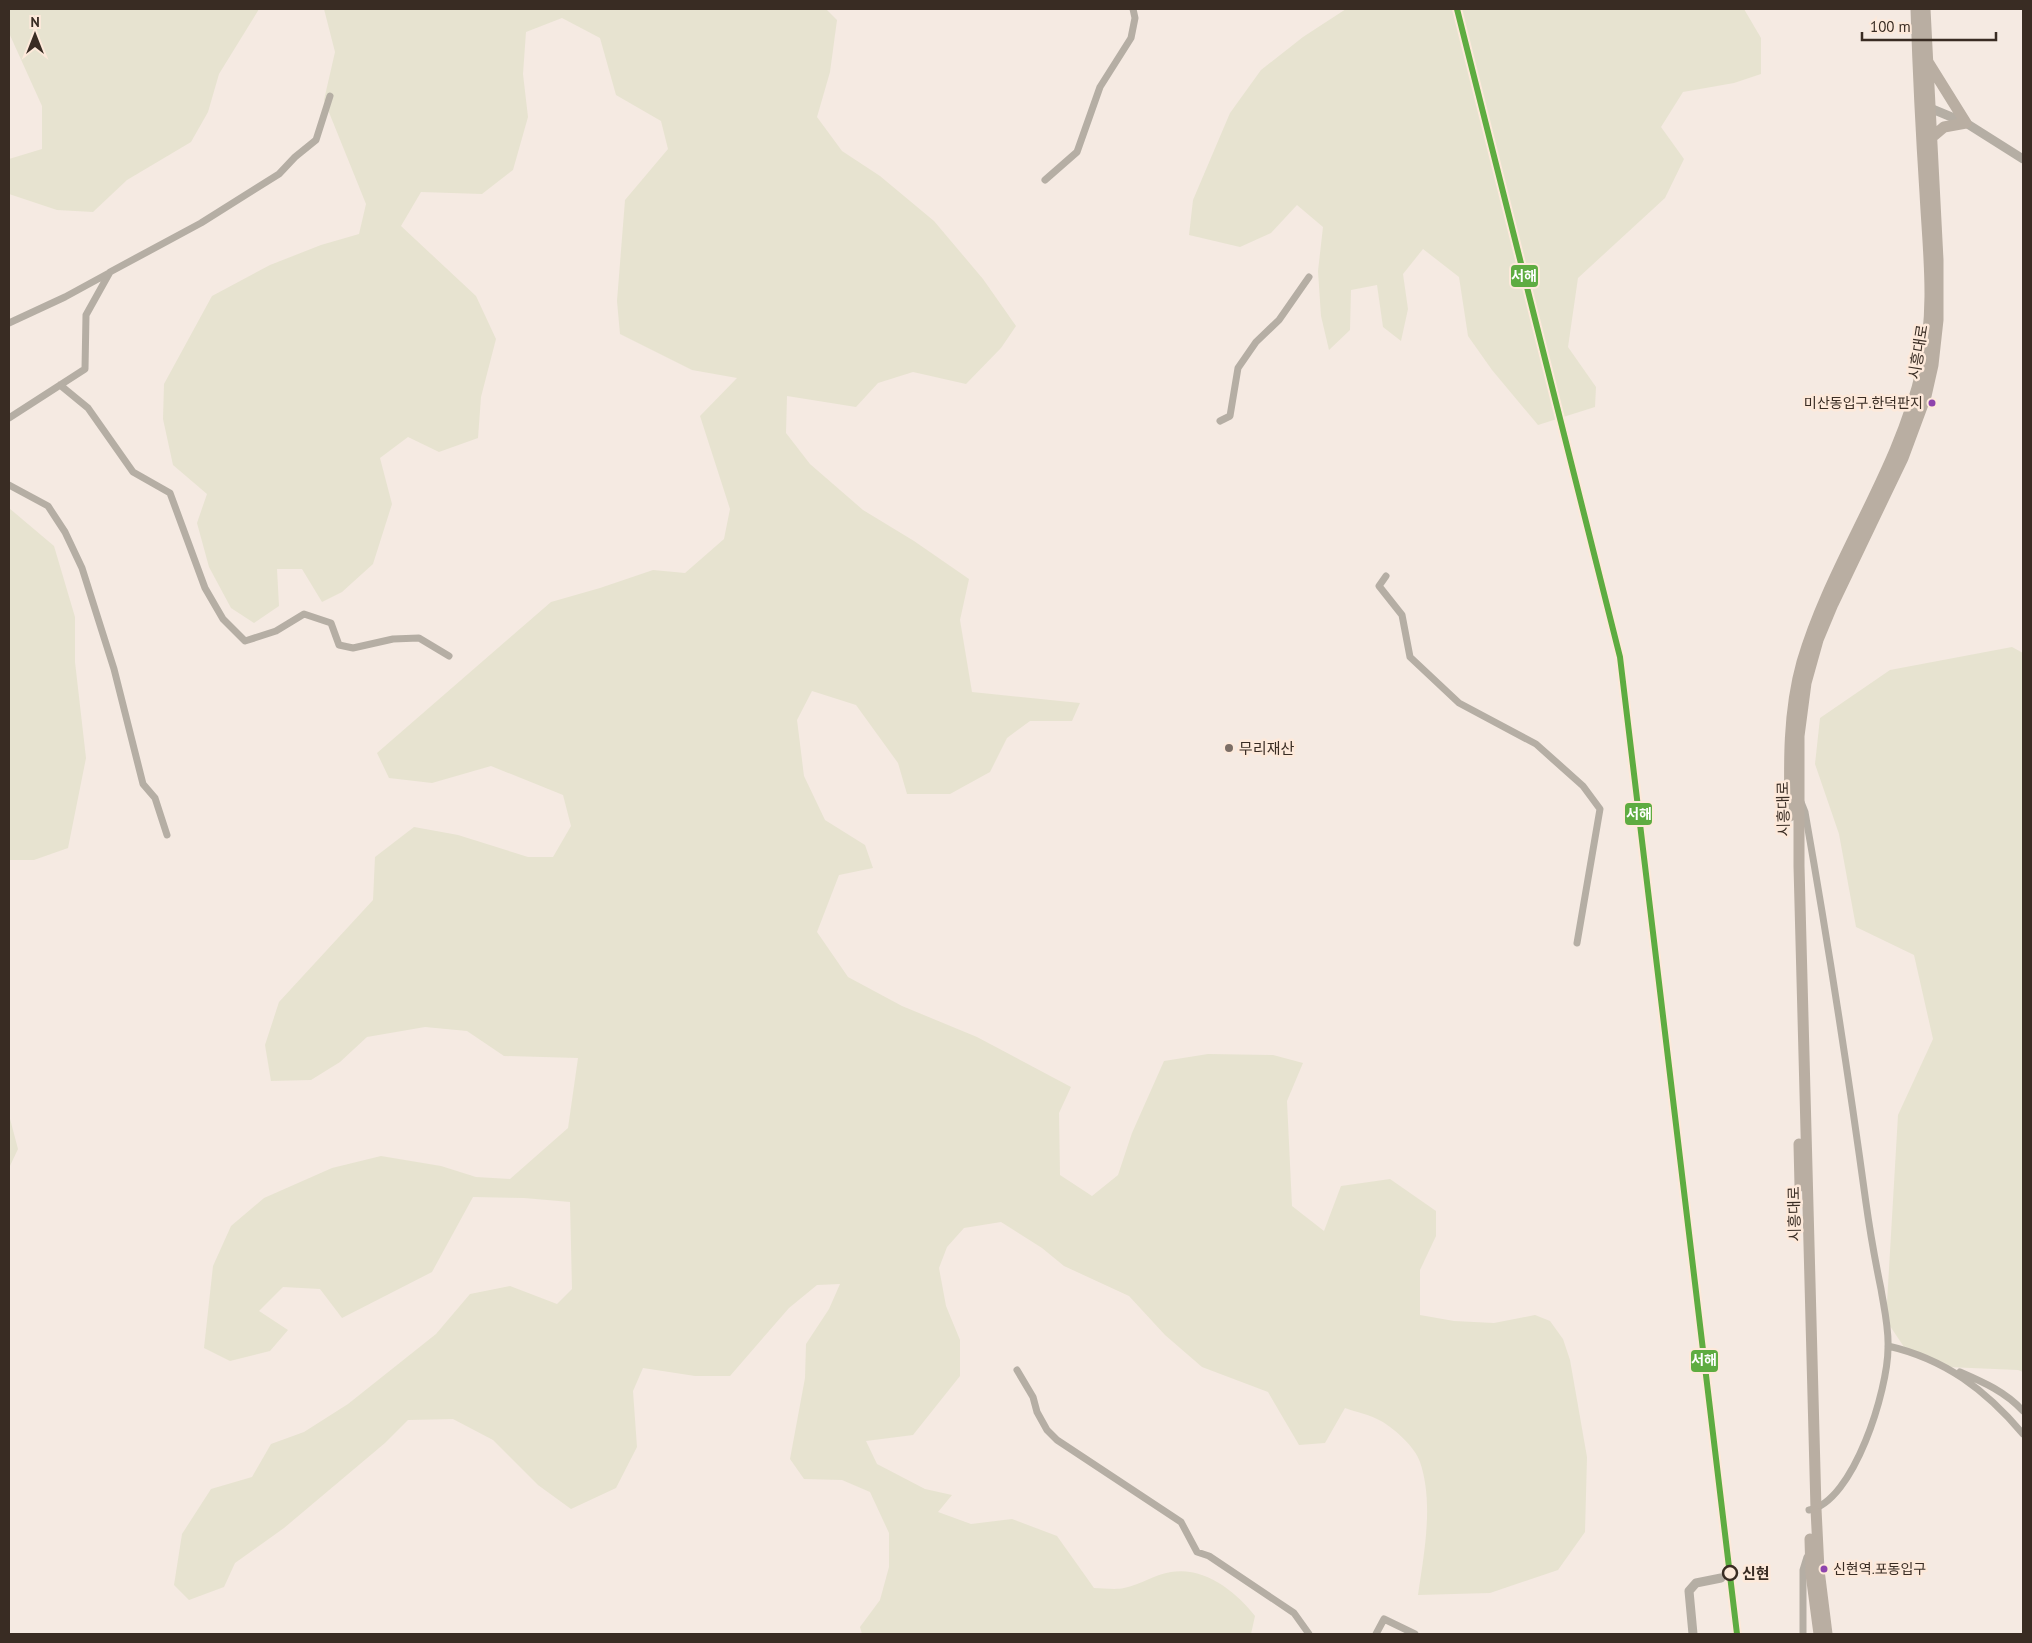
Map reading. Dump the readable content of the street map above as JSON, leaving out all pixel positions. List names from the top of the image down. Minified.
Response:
{"streets":{"main road":["시흥대로"]},"places":["미산동입구.한덕판지","무리재산","신현역.포동입구","신현"],"lines":["transit line 서해"],"scale_bar":"100 m","north":"top"}
